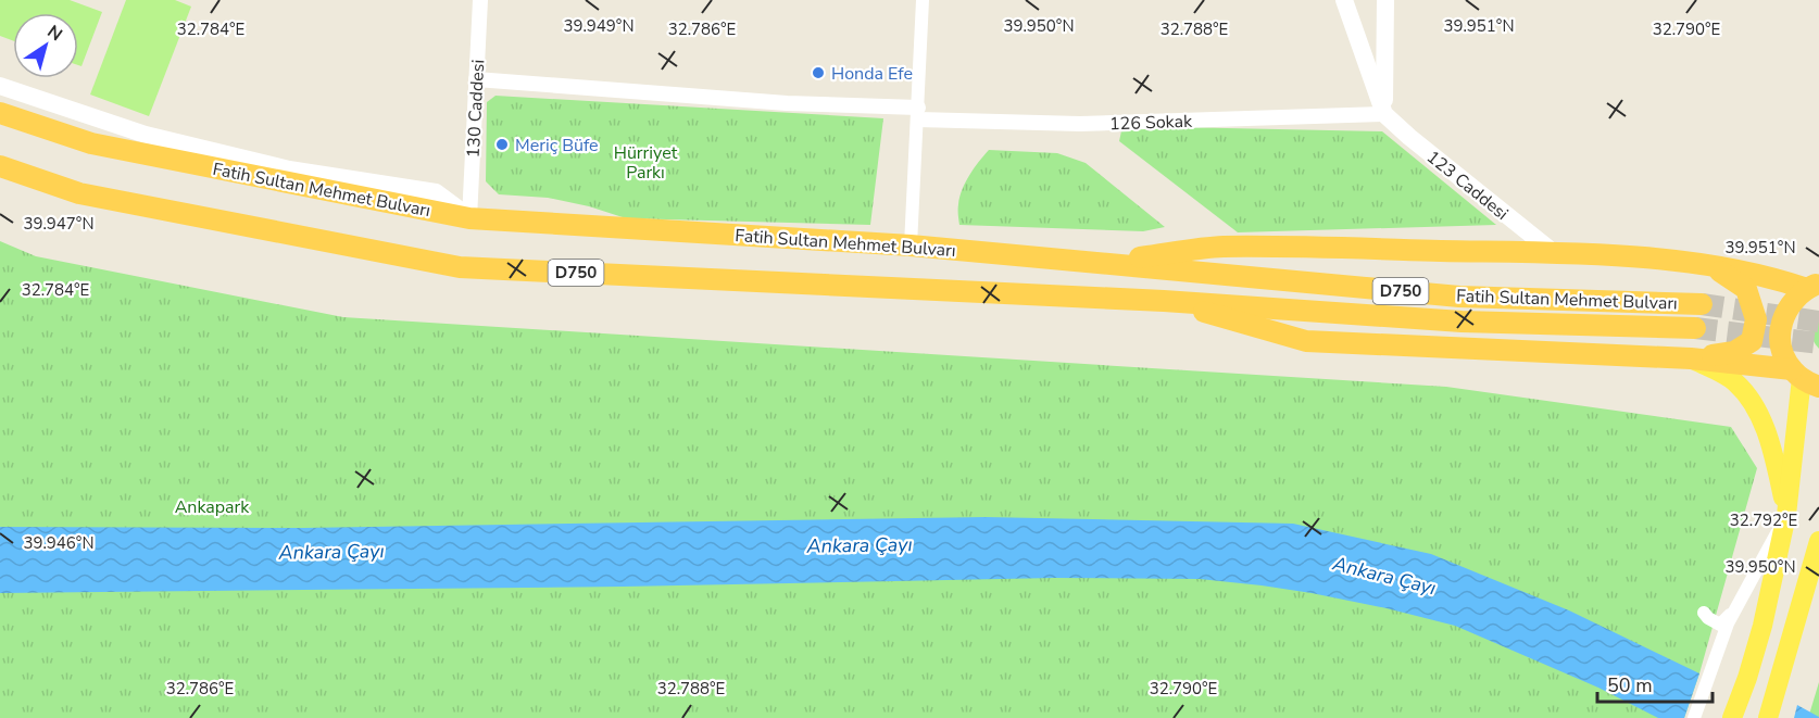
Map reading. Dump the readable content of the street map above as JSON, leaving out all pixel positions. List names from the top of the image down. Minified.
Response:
{"streets":{"highway":["Fatih Sultan Mehmet Bulvarı","D750"],"main road":["123 Caddesi"],"street":["130 Caddesi","126 Sokak"]},"crossings":[["130 Caddesi","126 Sokak"],["130 Caddesi","Fatih Sultan Mehmet Bulvarı"],["126 Sokak","123 Caddesi"]],"water":["Ankara Çayı"],"parks":["Hürriyet Parkı","Ankapark"],"places":["Honda Efe","Meriç Büfe"],"scale_bar":"50 m","north":"top right","coordinates":["39.949°N","39.951°N","39.950°N","32.784°E","32.786°E","32.788°E","32.790°E","39.947°N","32.792°E","39.946°N"]}
